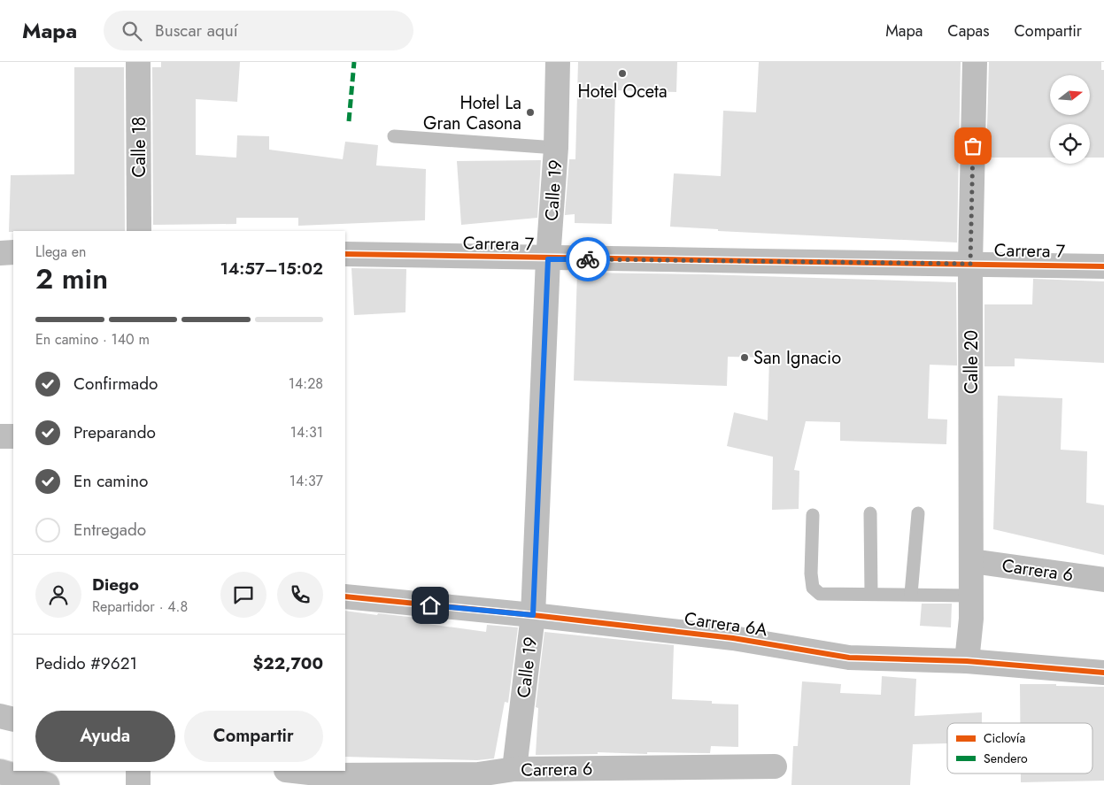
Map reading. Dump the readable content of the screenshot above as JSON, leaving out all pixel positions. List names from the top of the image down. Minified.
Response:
{"streets":{"street":["Calle 18","Calle 19","Carrera 7","Calle 20","Carrera 6","Carrera 6A"]},"crossings":[["Calle 19","Carrera 7"],["Calle 19","Carrera 6"],["Calle 19","Carrera 6A"],["Carrera 7","Calle 20"],["Calle 20","Carrera 6"],["Calle 20","Carrera 6A"]],"places":["Hotel Oceta","Hotel La Gran Casona","San Ignacio"],"legend":["Ciclovía","Sendero"],"north":"right","page":{"header":"Mapa","search":"Buscar aquí","nav":["Mapa","Capas","Compartir"],"heading":["2 min","Llega en","14:57–15:02"],"panel":["Diego","Repartidor · 4.8","Pedido #9621","$22,700"],"bar":"En camino · 140 m","list":[["Confirmado","14:28"],["Preparando","14:31"],["En camino","14:37"],"Entregado"],"buttons":["Ayuda","Compartir"]}}
